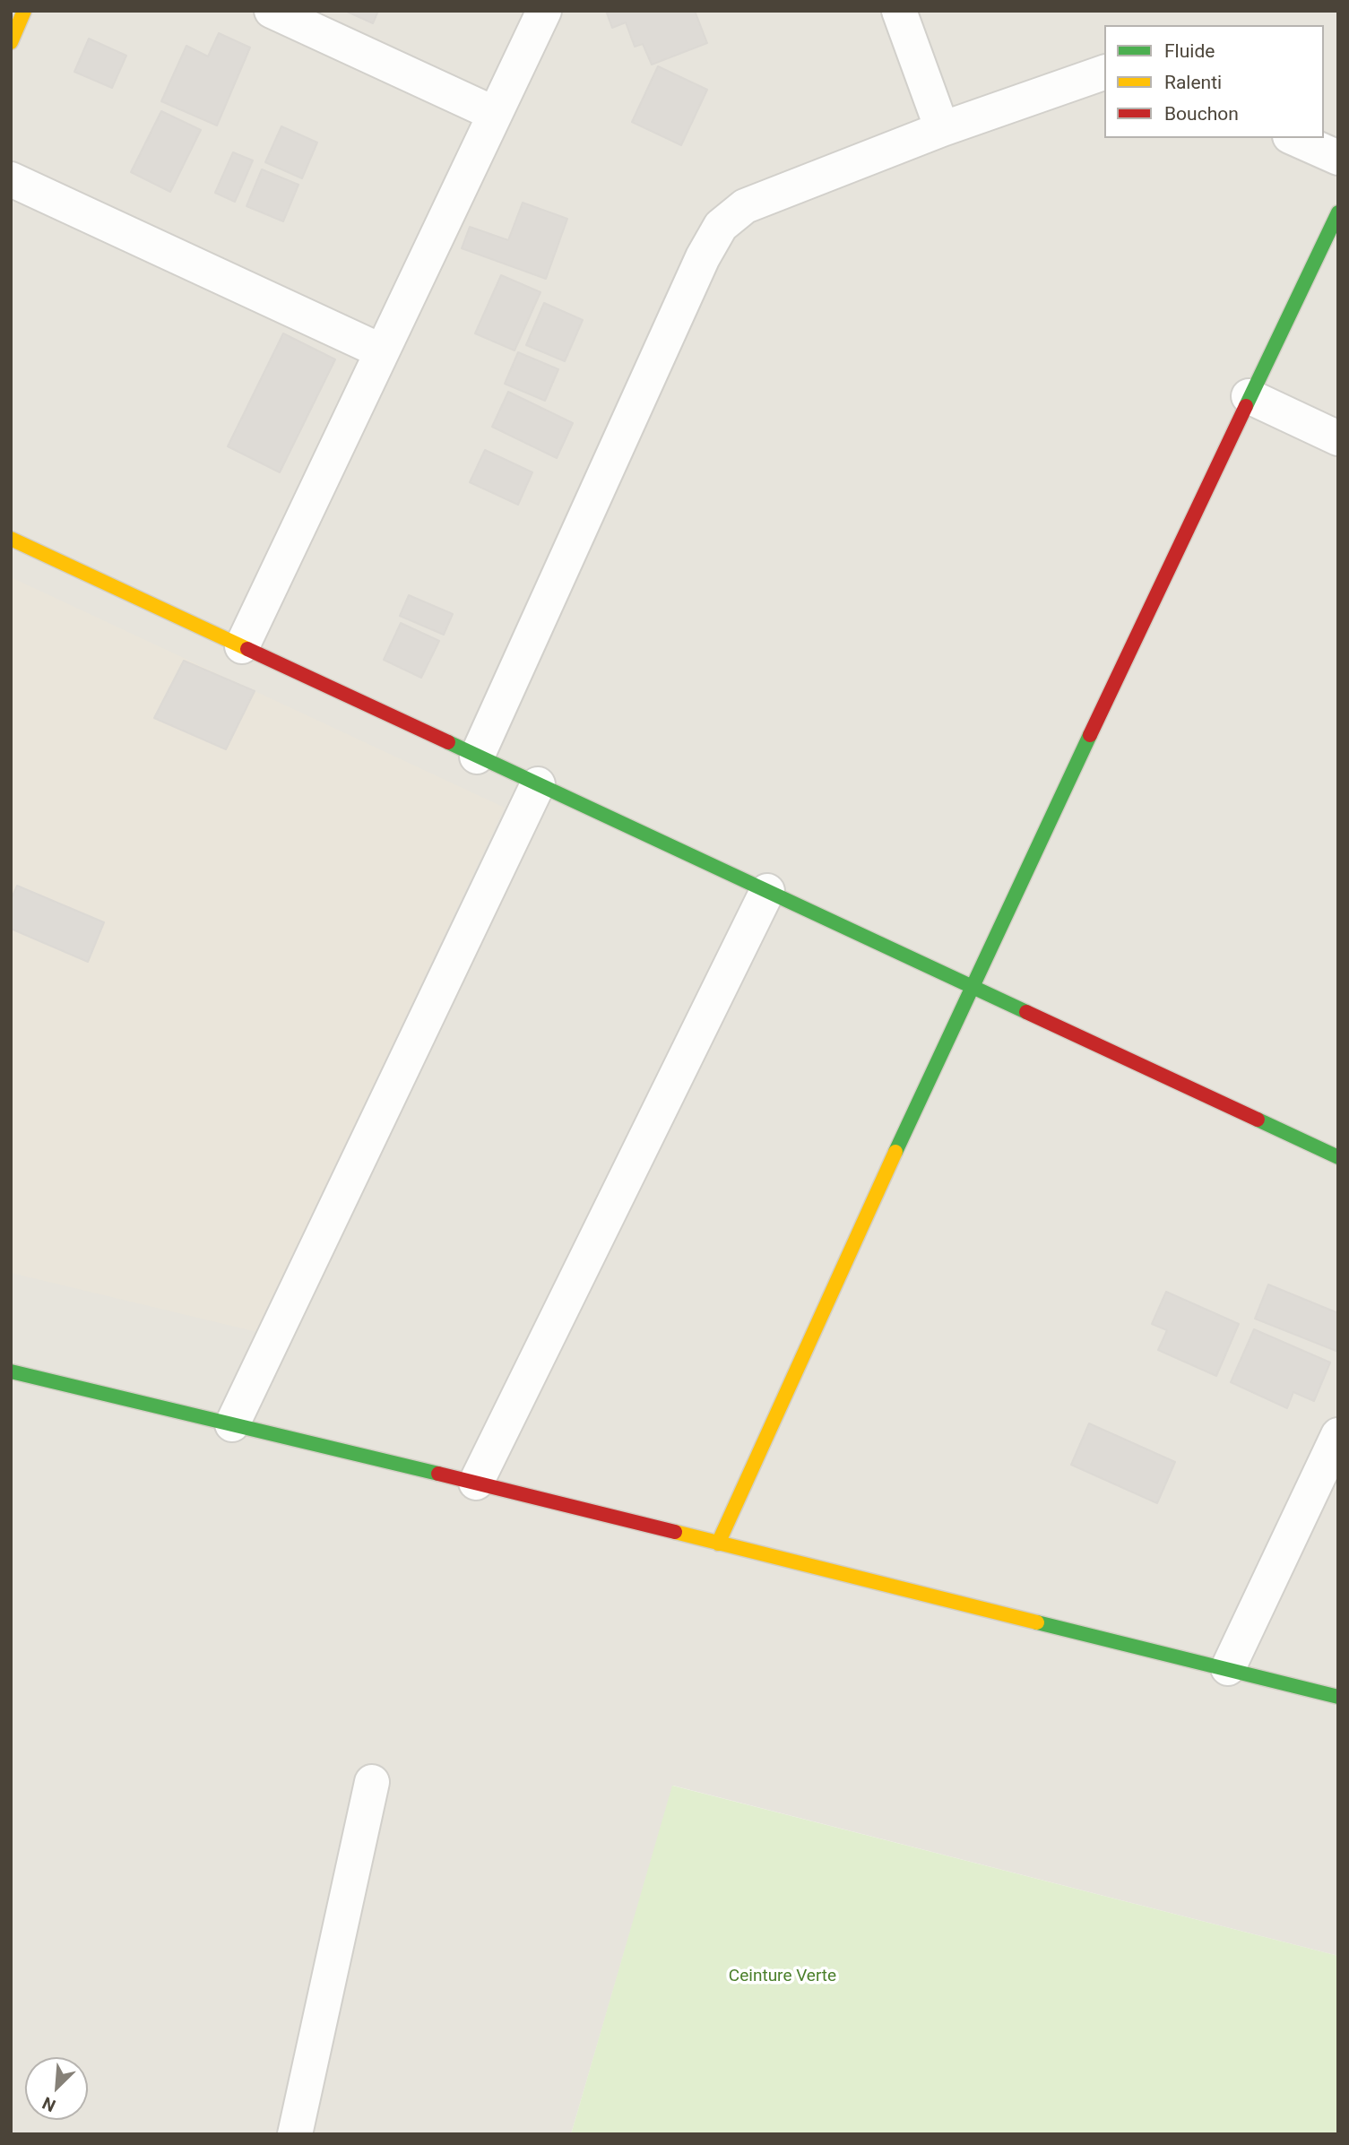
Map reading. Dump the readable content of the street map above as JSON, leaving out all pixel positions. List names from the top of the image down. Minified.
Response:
{"parks":["Ceinture Verte"],"legend":["Fluide","Ralenti","Bouchon"],"north":"bottom left"}
